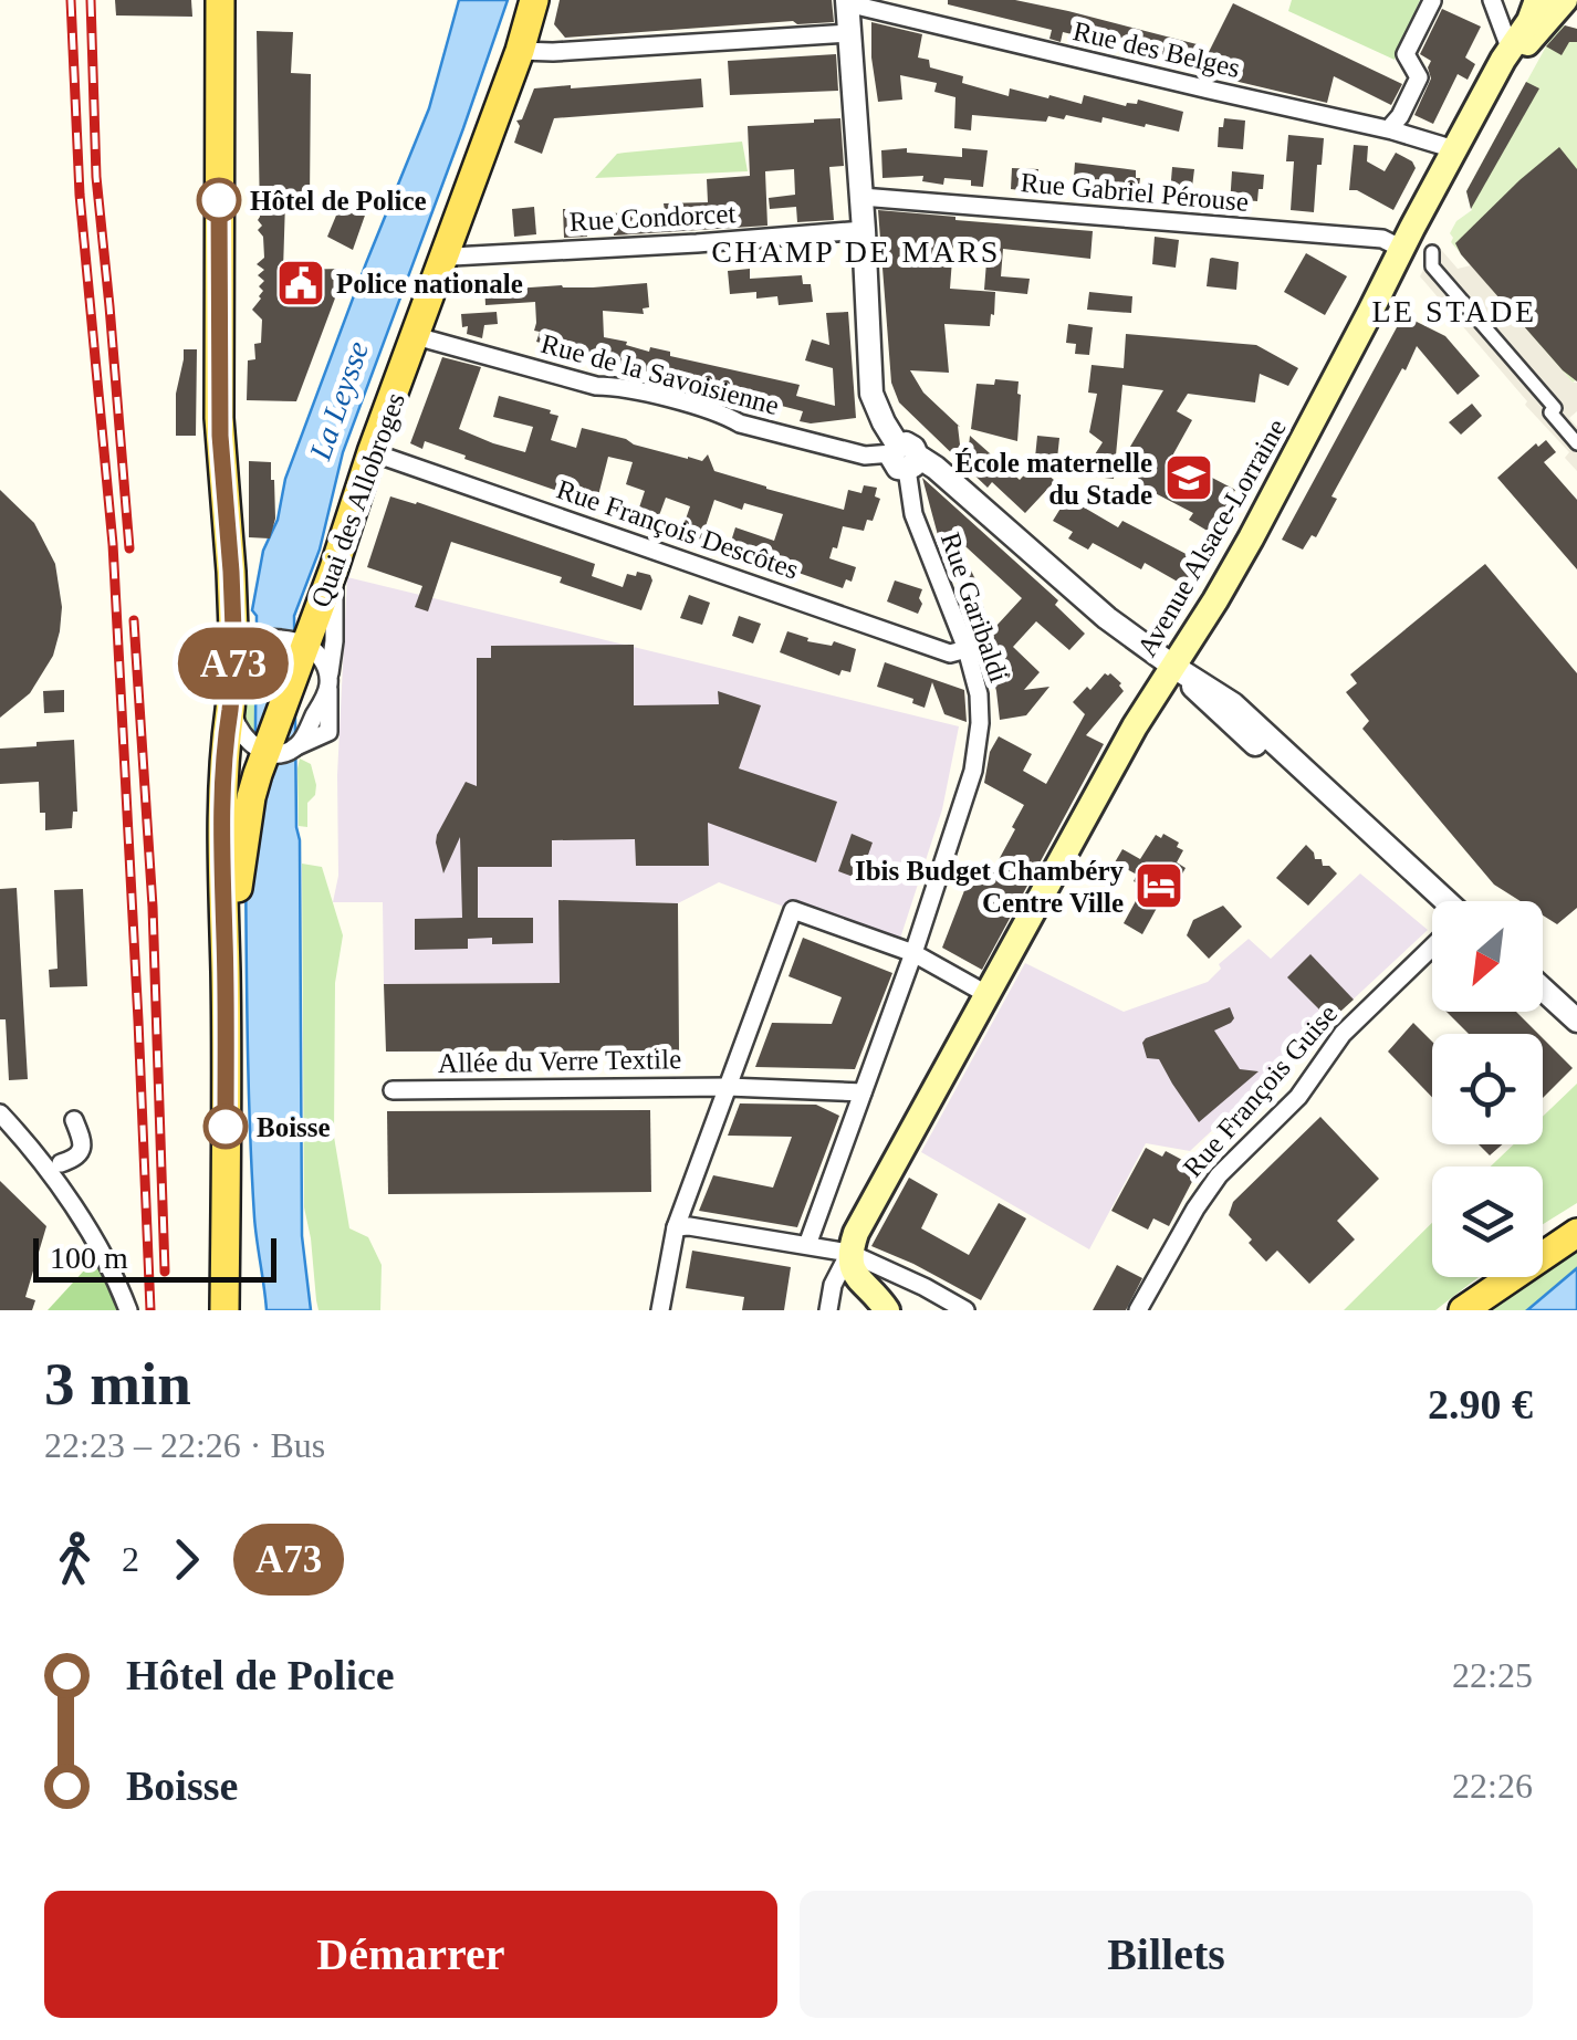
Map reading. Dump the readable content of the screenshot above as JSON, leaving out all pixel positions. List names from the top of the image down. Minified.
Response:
{"streets":{"main road":["Quai des Allobroges","Avenue Alsace-Lorraine"],"street":["Rue des Belges","Rue Gabriel Pérouse","Rue Condorcet","Rue de la Savoisienne","Rue François Descôtes","Rue Garibaldi","Allée du Verre Textile","Rue François Guise"]},"crossings":[["Rue des Belges","Avenue Alsace-Lorraine"],["Rue Gabriel Pérouse","Avenue Alsace-Lorraine"],["Rue Condorcet","Quai des Allobroges"],["Rue de la Savoisienne","Quai des Allobroges"],["Rue de la Savoisienne","Rue Garibaldi"],["Quai des Allobroges","Rue François Descôtes"],["Rue François Descôtes","Rue Garibaldi"],["Rue Garibaldi","Allée du Verre Textile"]],"districts":["CHAMP DE MARS","LE STADE"],"water":["La Leysse"],"places":{"other":["Hôtel de Police","Boisse"],"public building":["Police nationale"],"school or university":["École maternelle du Stade"],"hotel":["Ibis Budget Chambéry Centre Ville"]},"lines":["bus line A73"],"scale_bar":"100 m","north":"bottom left","page":{"on_map":"A73","scale":"100 m","heading":["3 min","22:23 – 22:26 · Bus","2.90 €"],"legs":["2","A73"],"list":[{"name":"Hôtel de Police","value":"22:25"},{"name":"Boisse","value":"22:26"}],"buttons":["Démarrer","Billets"]}}
